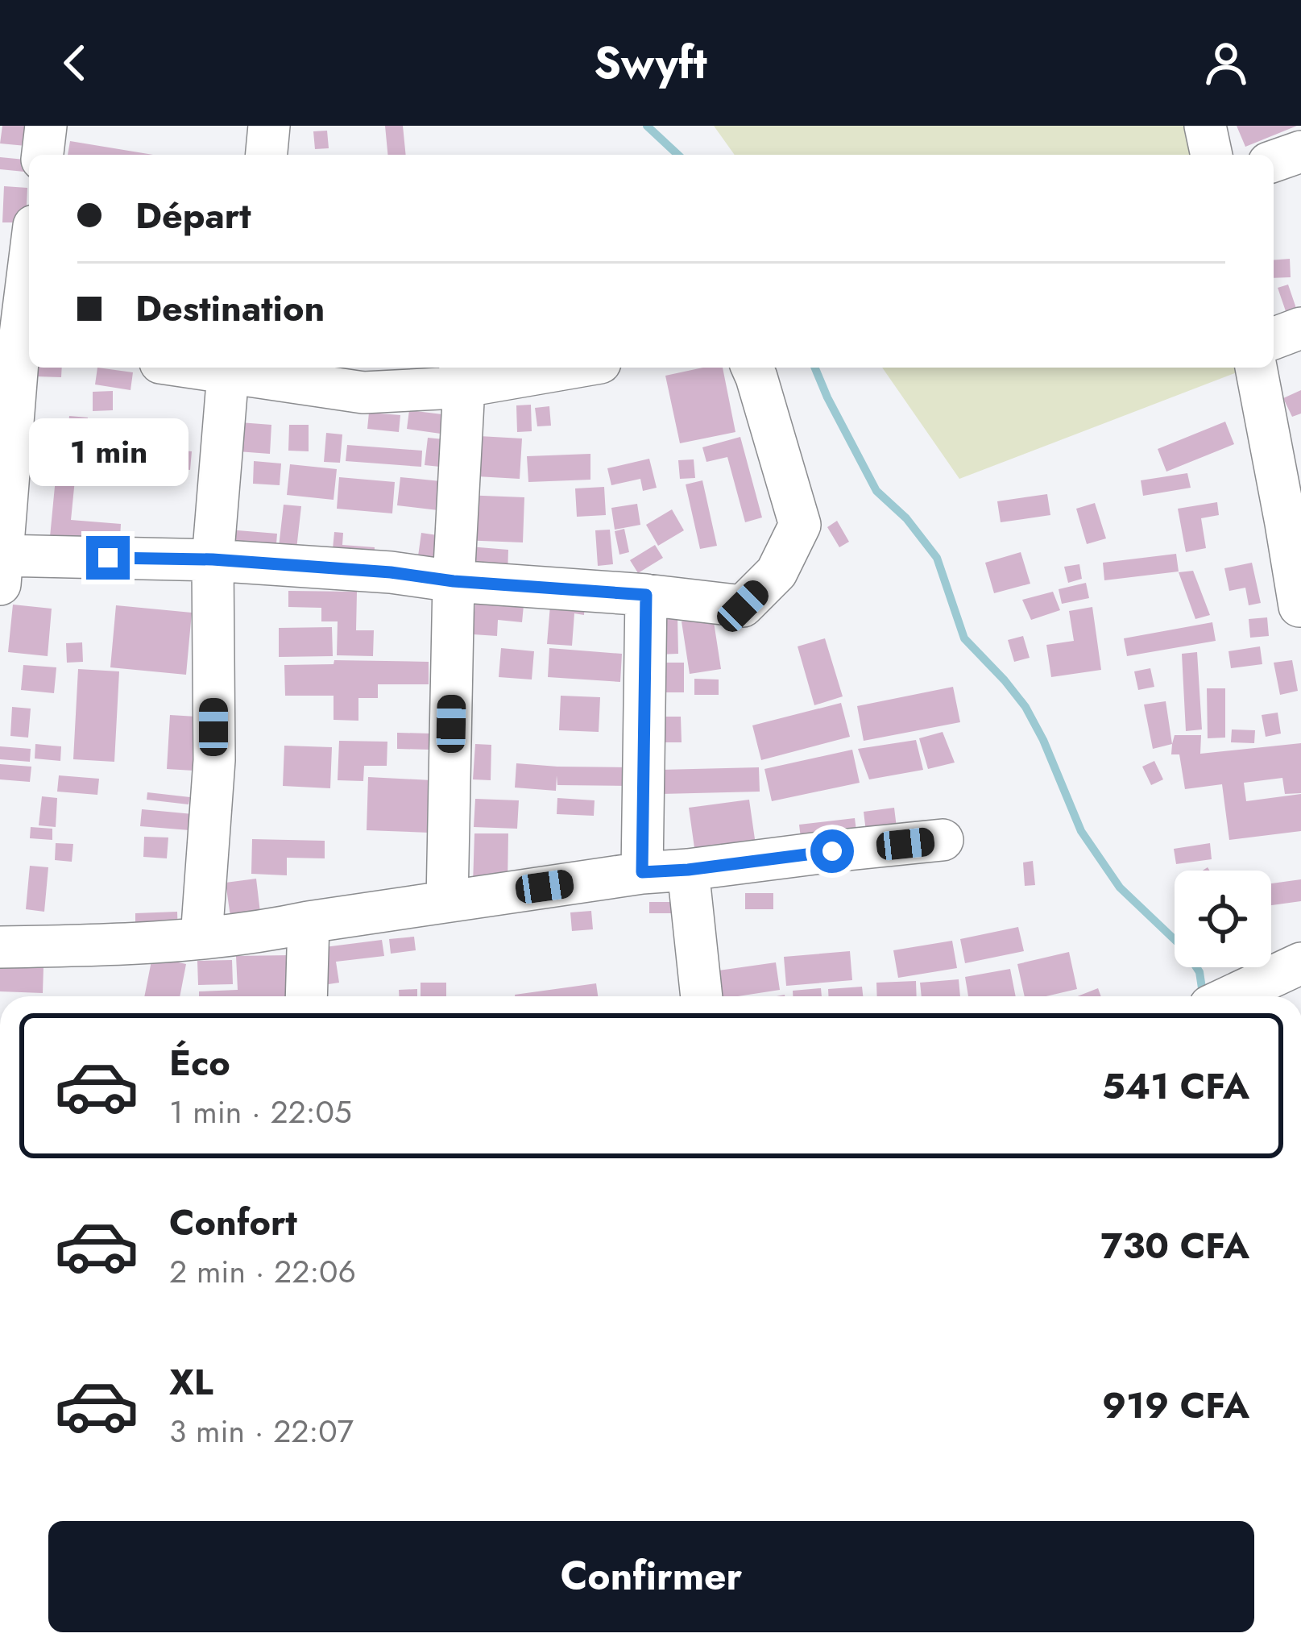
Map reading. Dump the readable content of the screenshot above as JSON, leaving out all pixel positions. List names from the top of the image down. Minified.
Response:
{"page":{"header":"Swyft","banner":["Départ","Destination"],"bubble":"1 min","list":[{"name":"Éco","note":"1 min · 22:05","value":"541 CFA"},{"name":"Confort","note":"2 min · 22:06","value":"730 CFA"},{"name":"XL","note":"3 min · 22:07","value":"919 CFA"}],"buttons":"Confirmer"}}
